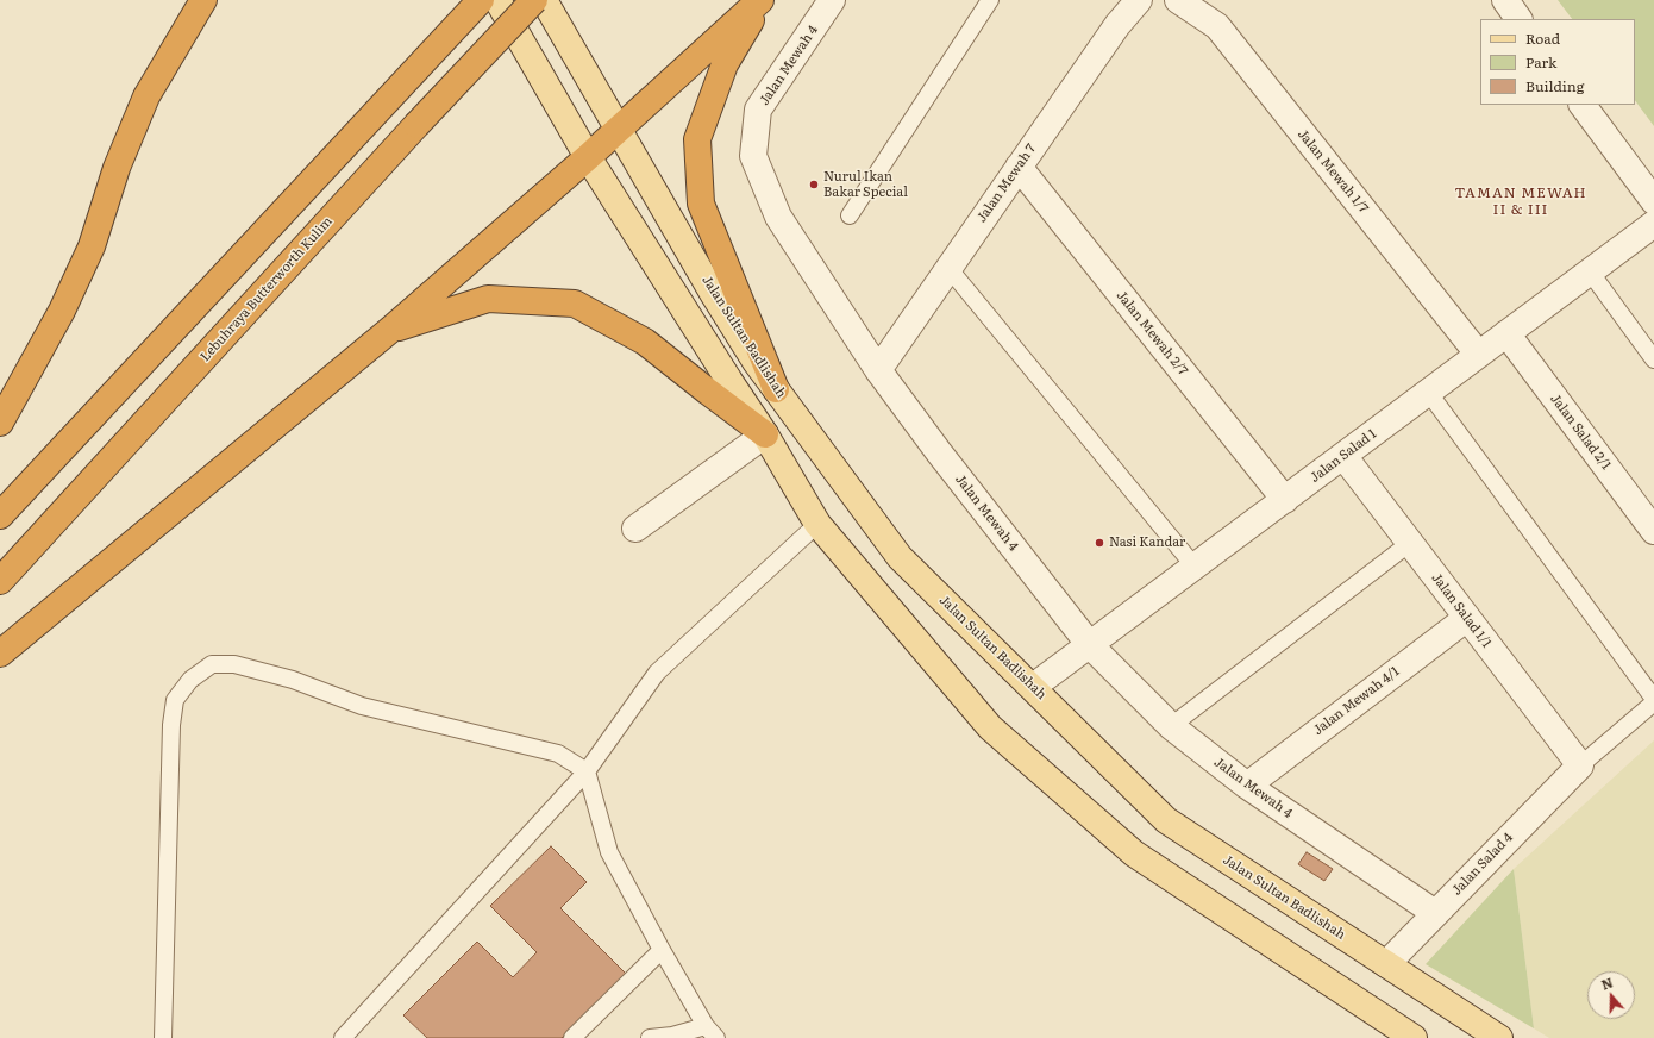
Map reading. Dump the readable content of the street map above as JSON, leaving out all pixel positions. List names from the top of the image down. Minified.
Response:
{"streets":{"highway":["Lebuhraya Butterworth Kulim"],"main road":["Jalan Sultan Badlishah"],"street":["Jalan Mewah 4","Jalan Mewah 1/7","Jalan Mewah 7","Jalan Mewah 2/7","Jalan Salad 2/1","Jalan Salad 1","Jalan Salad 1/1","Jalan Mewah 4/1","Jalan Salad 4"]},"crossings":[["Jalan Mewah 4","Jalan Mewah 7"],["Jalan Mewah 4","Jalan Salad 1"],["Jalan Mewah 4","Jalan Mewah 4/1"],["Jalan Mewah 4","Jalan Salad 4"],["Jalan Mewah 1/7","Jalan Salad 1"],["Jalan Mewah 7","Jalan Mewah 2/7"],["Jalan Mewah 2/7","Jalan Salad 1"],["Jalan Sultan Badlishah","Jalan Salad 1"],["Jalan Sultan Badlishah","Jalan Salad 4"],["Jalan Salad 2/1","Jalan Salad 1"],["Jalan Salad 1","Jalan Salad 1/1"],["Jalan Salad 1/1","Jalan Mewah 4/1"],["Jalan Salad 1/1","Jalan Salad 4"]],"districts":["TAMAN MEWAH II & III"],"places":["Nurul Ikan Bakar Special","Nasi Kandar"],"legend":["Road","Park","Building"],"north":"top"}
